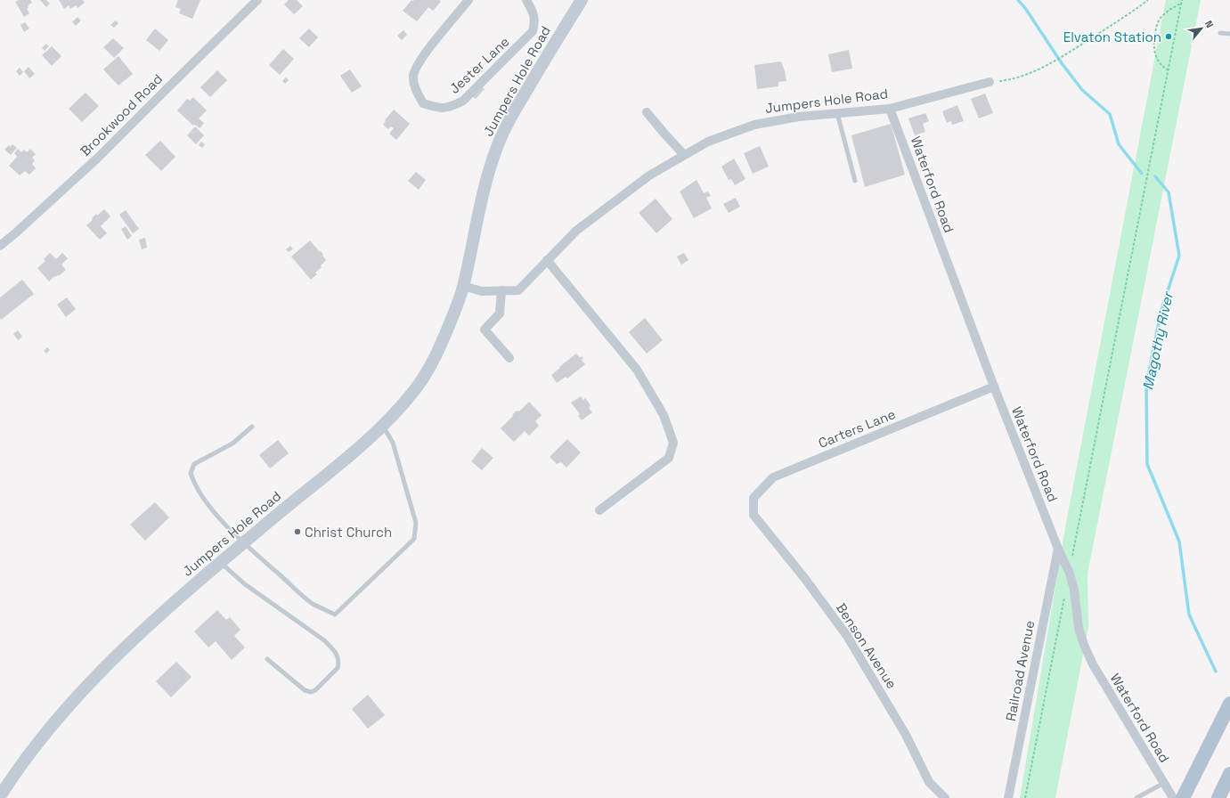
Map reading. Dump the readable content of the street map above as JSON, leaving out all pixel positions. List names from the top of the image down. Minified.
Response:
{"streets":{"main road":["Jumpers Hole Road"],"street":["Jester Lane","Brookwood Road","Waterford Road","Carters Lane","Benson Avenue","Railroad Avenue"]},"crossings":[["Jumpers Hole Road","Waterford Road"],["Waterford Road","Carters Lane"],["Waterford Road","Railroad Avenue"],["Carters Lane","Benson Avenue"]],"water":["Magothy River"],"places":["Elvaton Station","Christ Church"],"north":"top right"}
